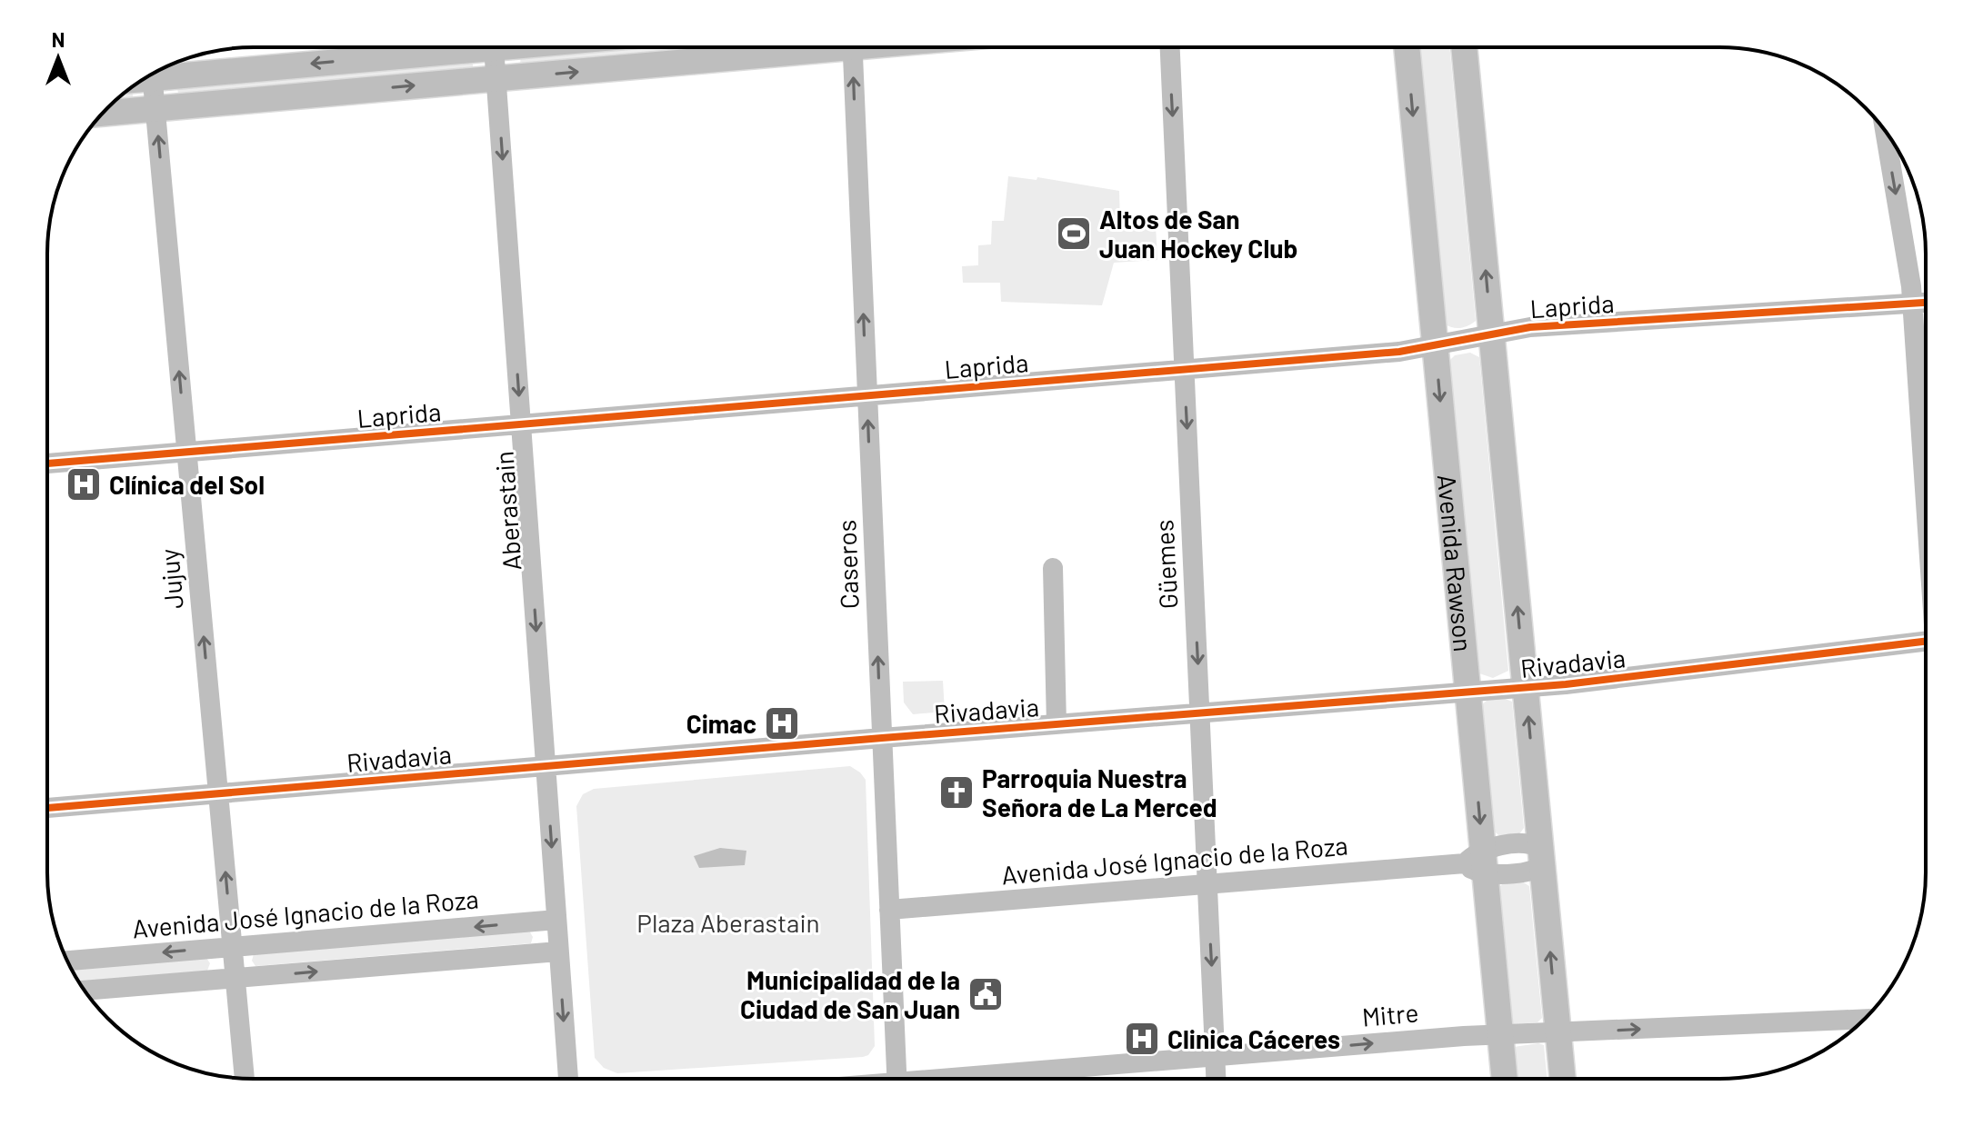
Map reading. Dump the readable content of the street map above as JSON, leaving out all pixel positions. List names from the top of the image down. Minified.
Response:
{"streets":{"main road":["Avenida Rawson"],"street":["Laprida","Aberastain","Caseros","Güemes","Jujuy","Rivadavia","Avenida José Ignacio de la Roza","Mitre"]},"crossings":[["Laprida","Aberastain"],["Laprida","Avenida Rawson"],["Laprida","Caseros"],["Laprida","Güemes"],["Laprida","Jujuy"],["Aberastain","Rivadavia"],["Aberastain","Avenida José Ignacio de la Roza"],["Avenida Rawson","Rivadavia"],["Avenida Rawson","Avenida José Ignacio de la Roza"],["Avenida Rawson","Mitre"],["Caseros","Rivadavia"],["Caseros","Avenida José Ignacio de la Roza"],["Güemes","Rivadavia"],["Güemes","Avenida José Ignacio de la Roza"],["Güemes","Mitre"],["Jujuy","Rivadavia"],["Jujuy","Avenida José Ignacio de la Roza"]],"one_way":["Aberastain","Caseros","Güemes","Jujuy","Mitre"],"parks":["Plaza Aberastain"],"places":{"sports":["Altos de San Juan Hockey Club"],"hospital":["Clínica del Sol","Cimac","Clinica Cáceres"],"church":["Parroquia Nuestra Señora de La Merced"],"public building":["Municipalidad de la Ciudad de San Juan"]},"north":"top"}
